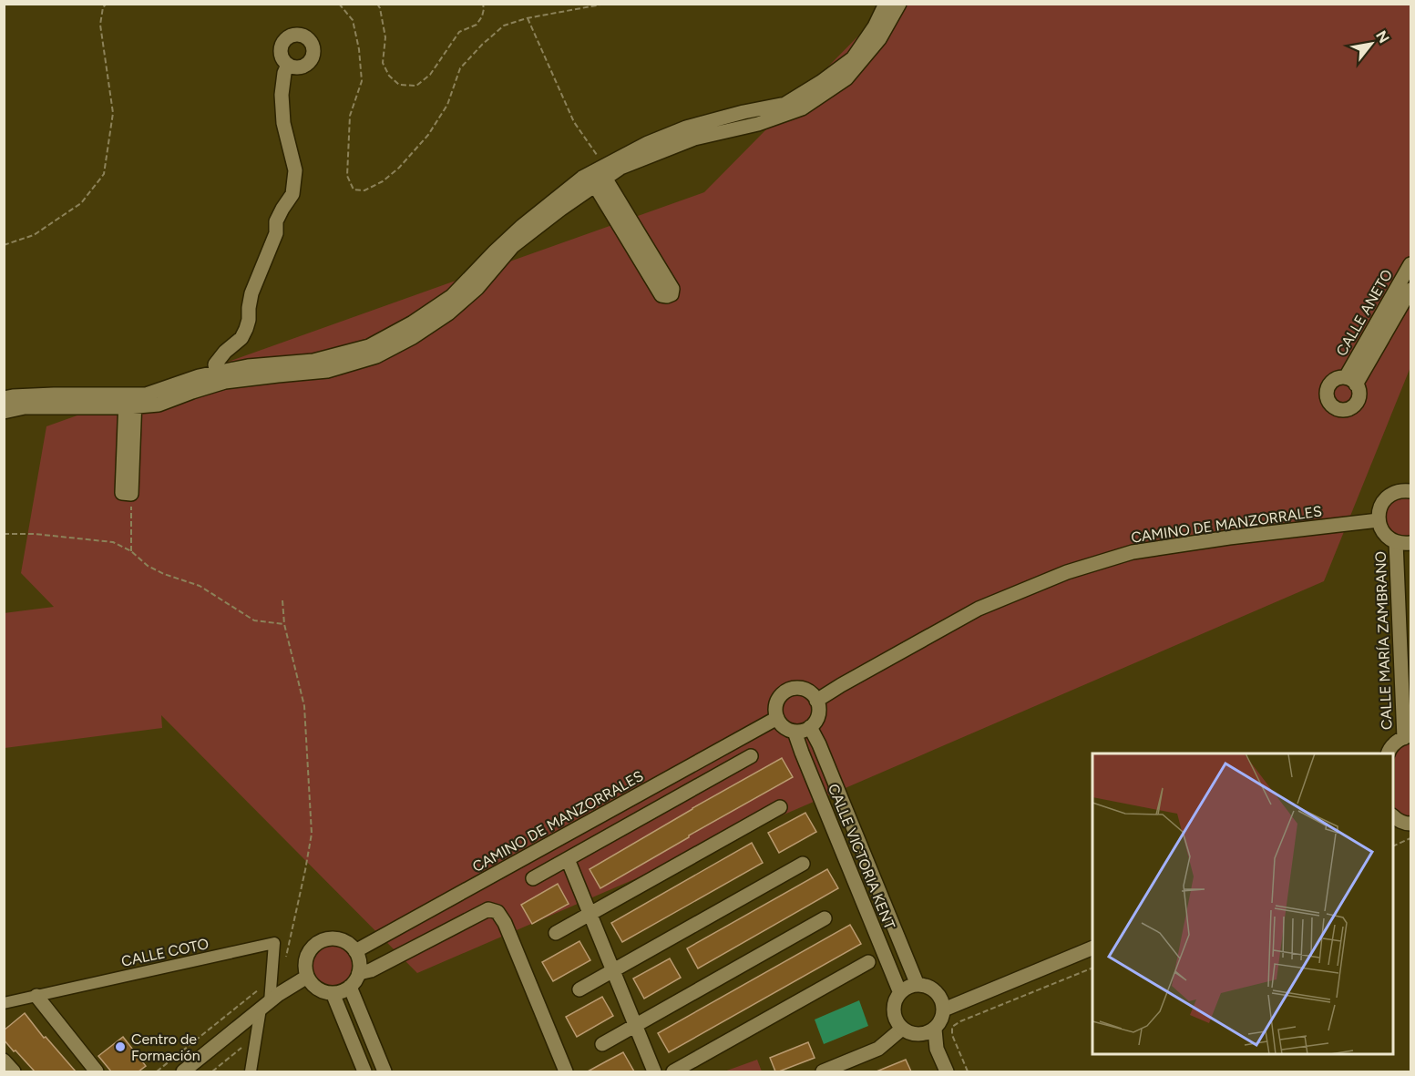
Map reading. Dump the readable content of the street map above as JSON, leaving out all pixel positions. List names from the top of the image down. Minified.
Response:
{"streets":{"street":["CALLE ANETO","CAMINO DE MANZORRALES","CALLE MARÍA ZAMBRANO","CALLE VICTORIA KENT","CALLE COTO"]},"crossings":[["CAMINO DE MANZORRALES","CALLE VICTORIA KENT"]],"places":["Centro de Formación"],"north":"top right"}
